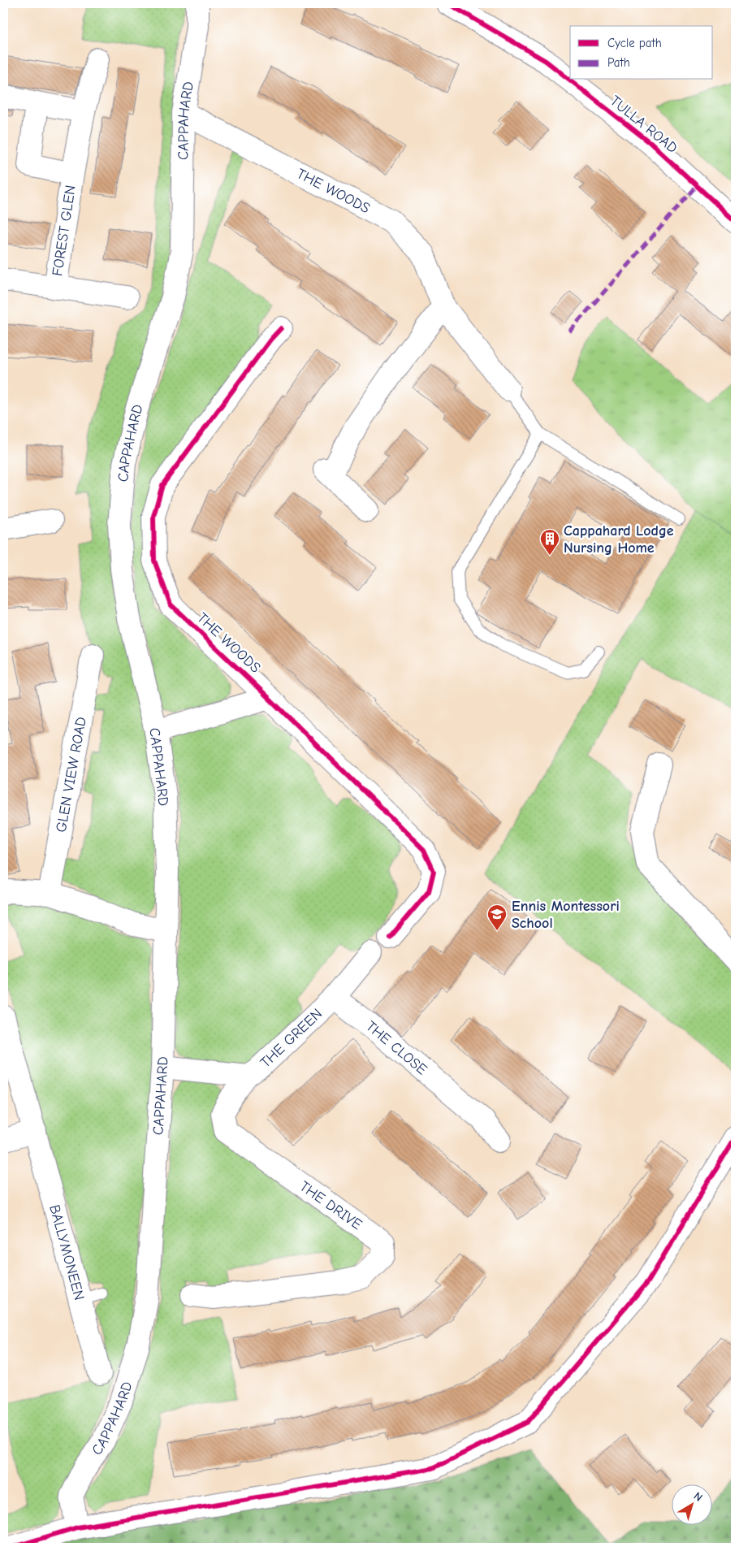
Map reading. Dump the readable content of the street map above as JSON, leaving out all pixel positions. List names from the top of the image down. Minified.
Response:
{"streets":{"street":["CAPPAHARD","TULLA ROAD","THE WOODS","FOREST GLEN","GLEN VIEW ROAD","THE GREEN","THE CLOSE","THE DRIVE","BALLYMONEEN"]},"crossings":[["CAPPAHARD","THE WOODS"],["THE GREEN","THE CLOSE"],["THE GREEN","THE DRIVE"]],"places":{"building":["Cappahard Lodge Nursing Home"],"school or university":["Ennis Montessori School"]},"legend":["Cycle path","Path"],"north":"top right"}
